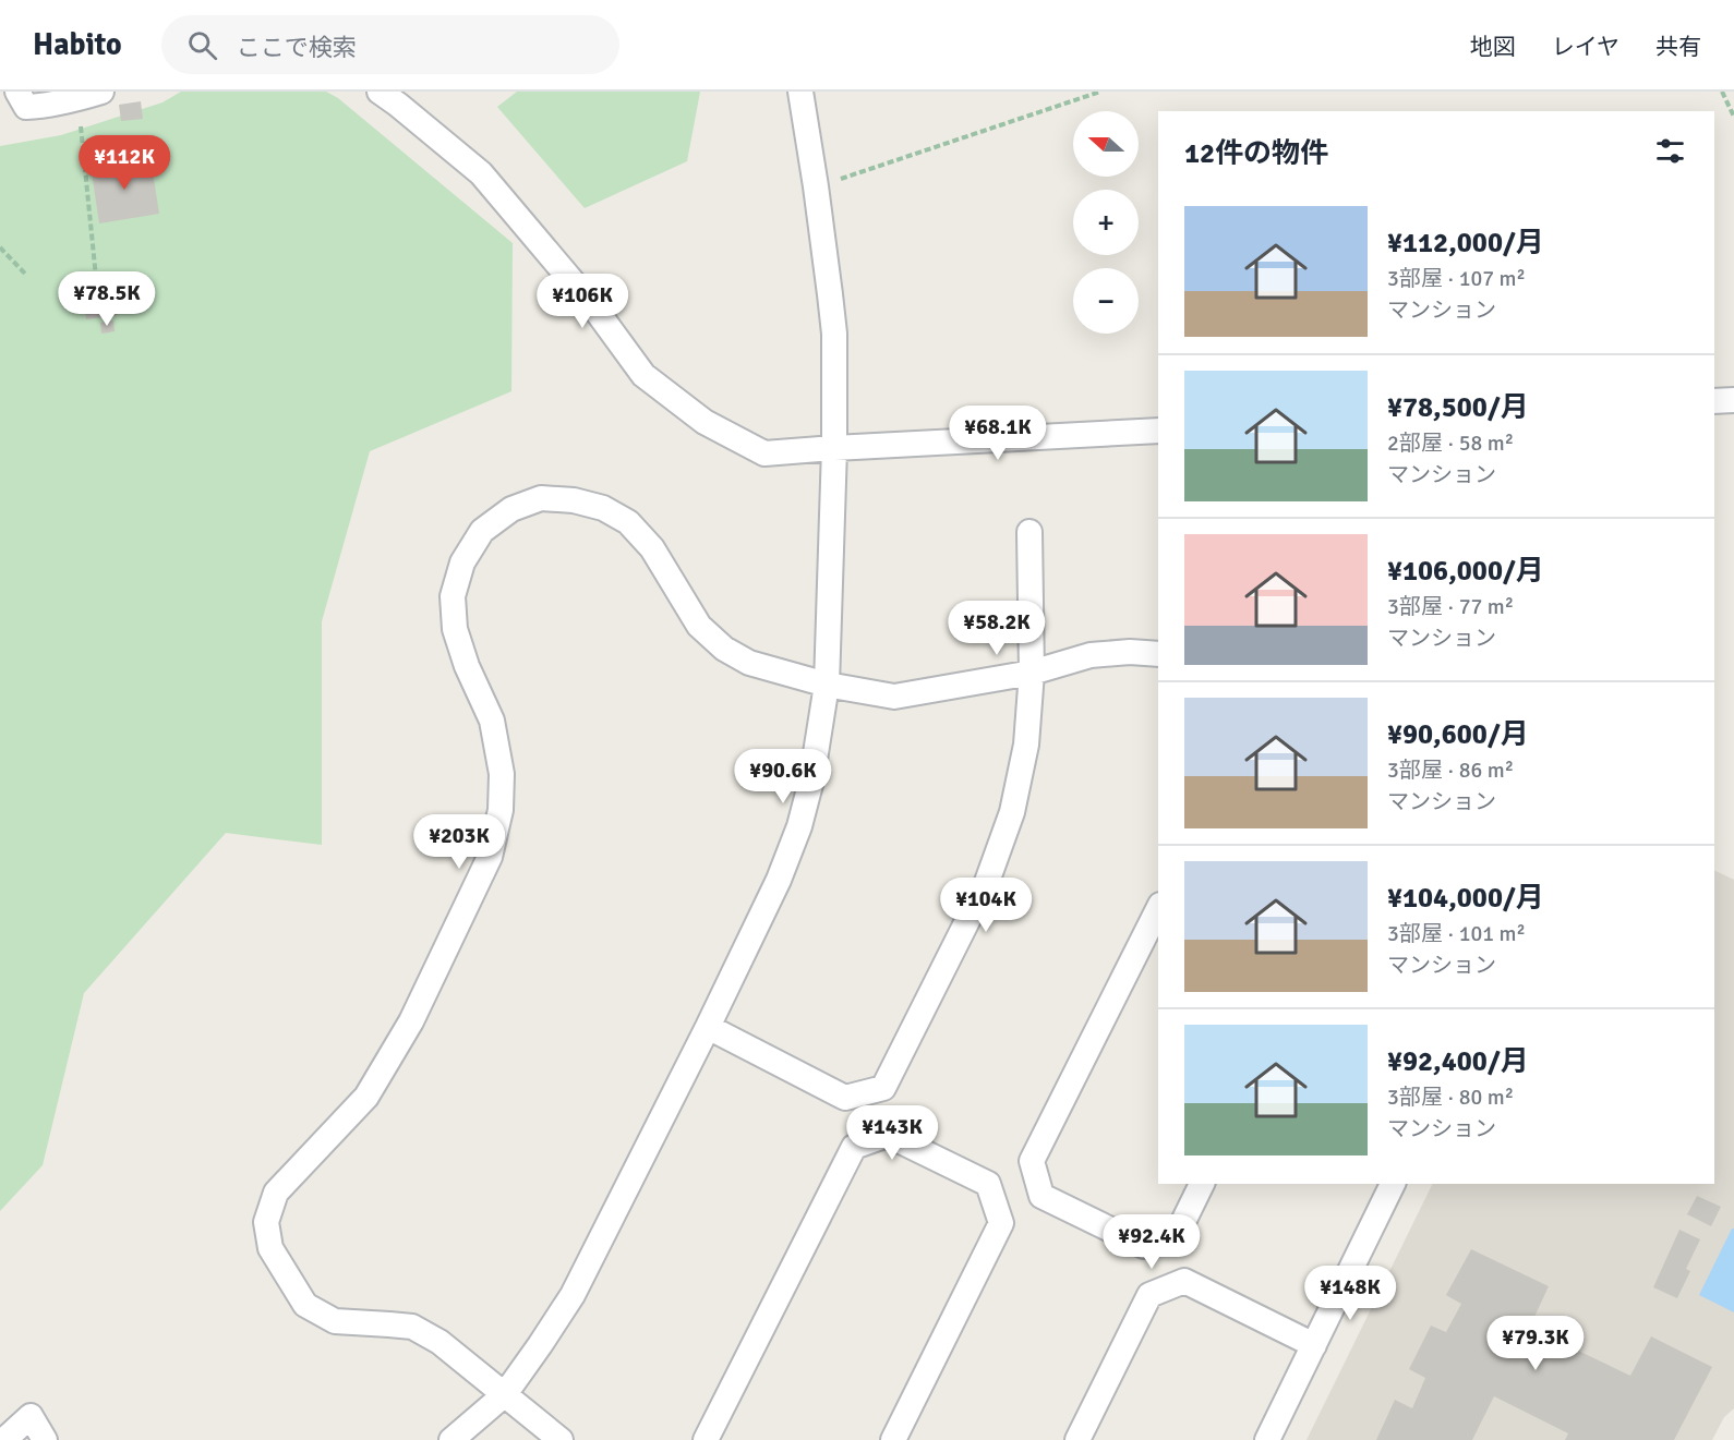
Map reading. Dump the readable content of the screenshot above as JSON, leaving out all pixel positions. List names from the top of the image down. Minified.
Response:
{"north":"left","page":{"header":"Habito","search":"ここで検索","nav":["地図","レイヤ","共有"],"map_buttons":["+","−"],"heading":"12件の物件","price":["¥112K","¥78.5K","¥106K","¥68.1K","¥58.2K","¥90.6K","¥203K","¥104K","¥143K","¥92.4K","¥148K","¥79.3K"],"list":[{"name":"¥112,000/月","note":"3部屋 · 107 m² · マンション"},{"name":"¥78,500/月","note":"2部屋 · 58 m² · マンション"},{"name":"¥106,000/月","note":"3部屋 · 77 m² · マンション"},{"name":"¥90,600/月","note":"3部屋 · 86 m² · マンション"},{"name":"¥104,000/月","note":"3部屋 · 101 m² · マンション"},{"name":"¥92,400/月","note":"3部屋 · 80 m² · マンション"}]}}
